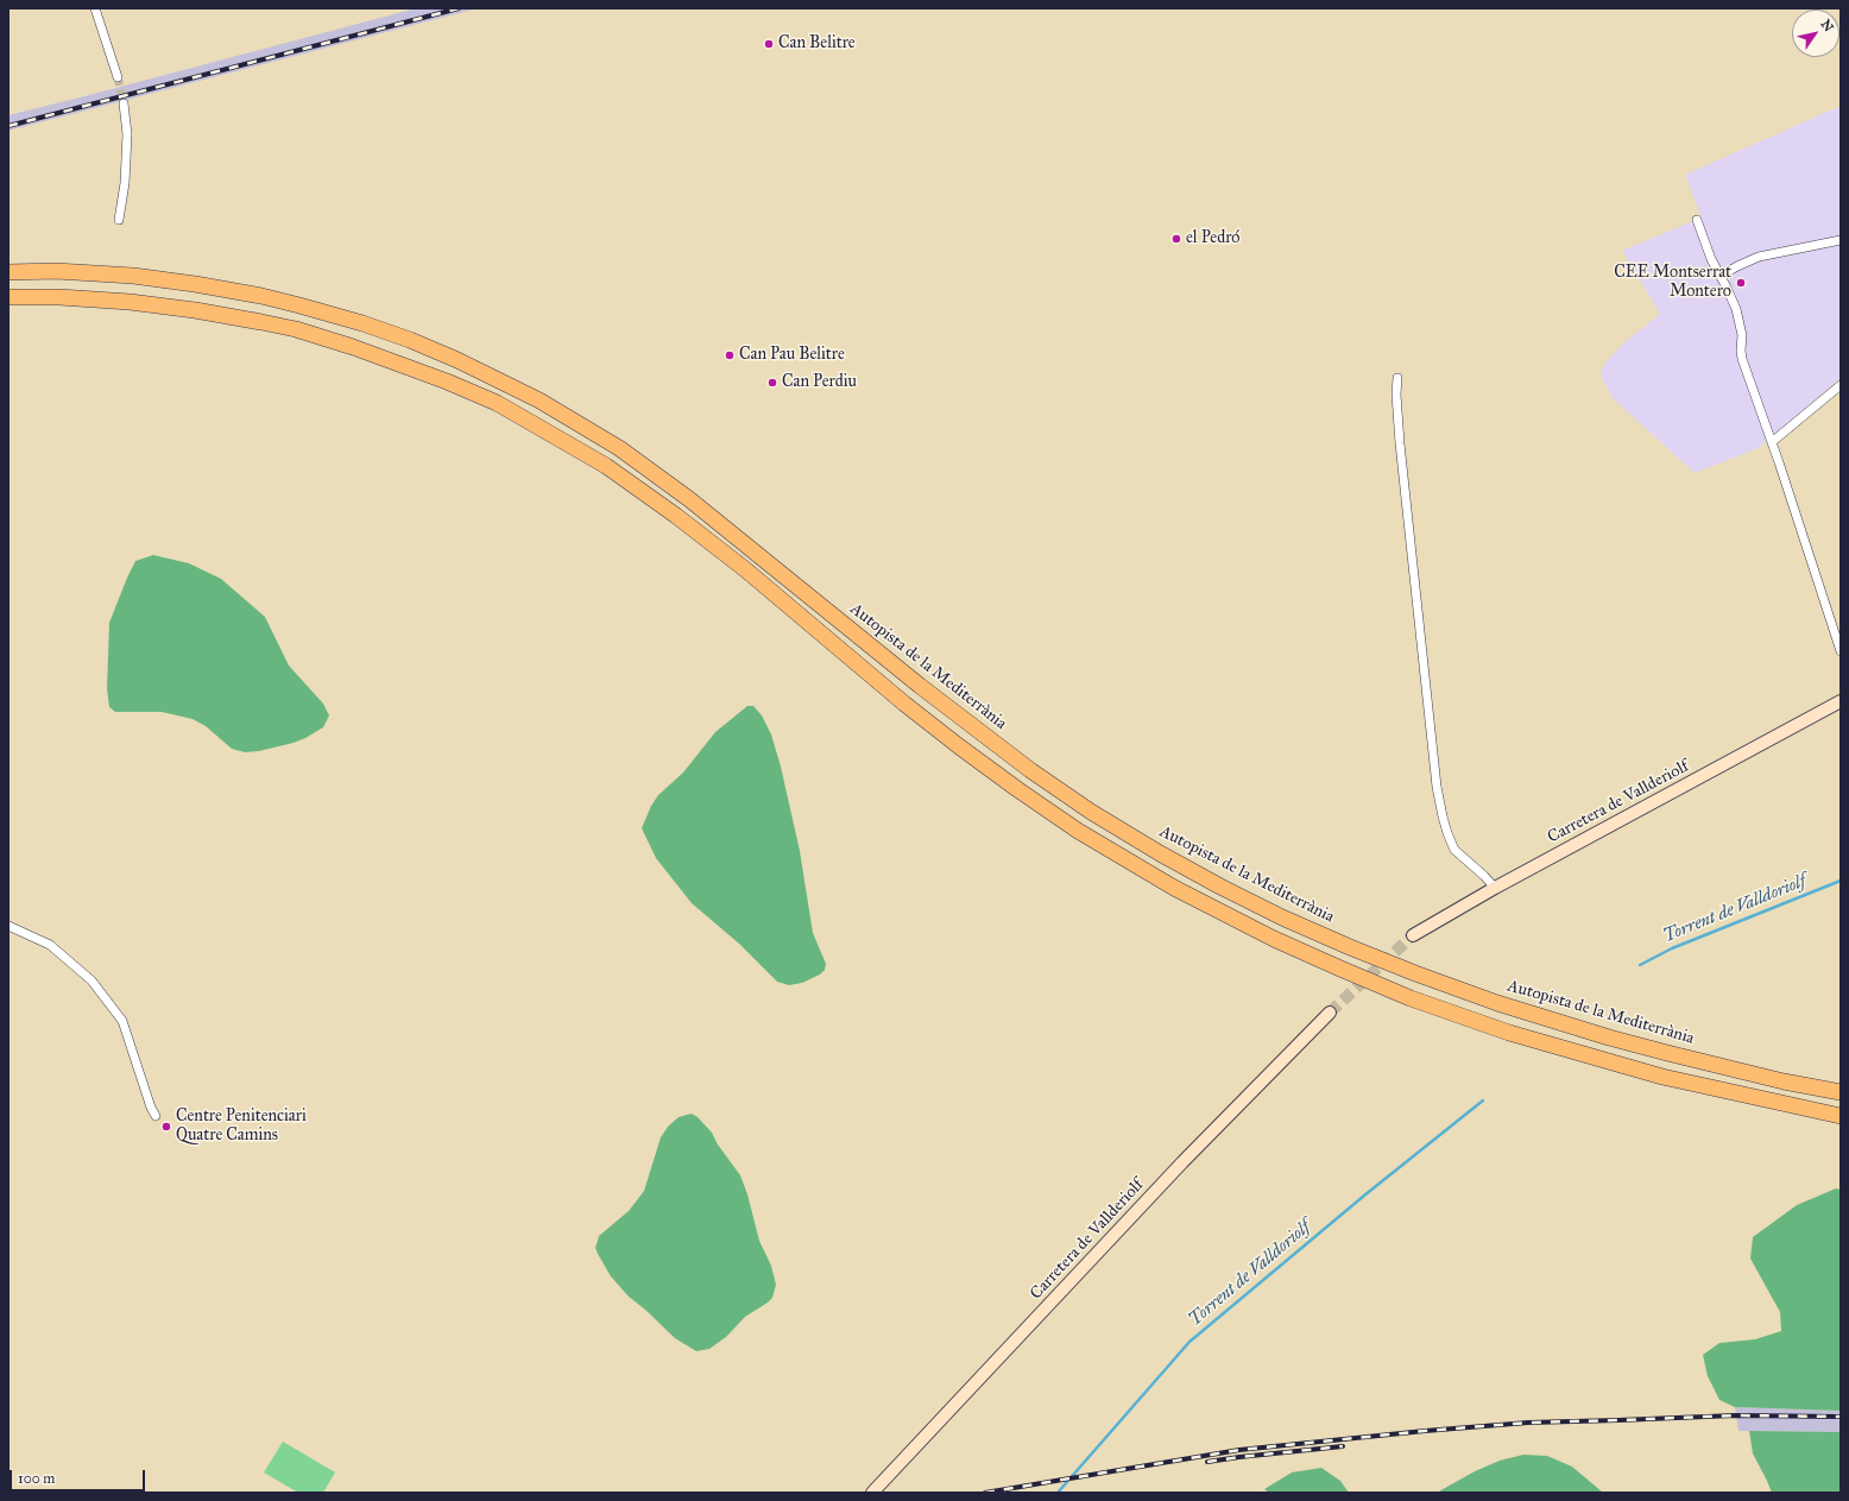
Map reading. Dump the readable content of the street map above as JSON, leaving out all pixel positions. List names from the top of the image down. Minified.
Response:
{"streets":{"highway":["Autopista de la Mediterrània"],"street":["Carretera de Vallderiolf"]},"water":["Torrent de Valldoriolf"],"places":["Can Belitre","el Pedró","CEE Montserrat Montero","Can Pau Belitre","Can Perdiu","Centre Penitenciari Quatre Camins"],"scale_bar":"100 m","north":"top right"}
